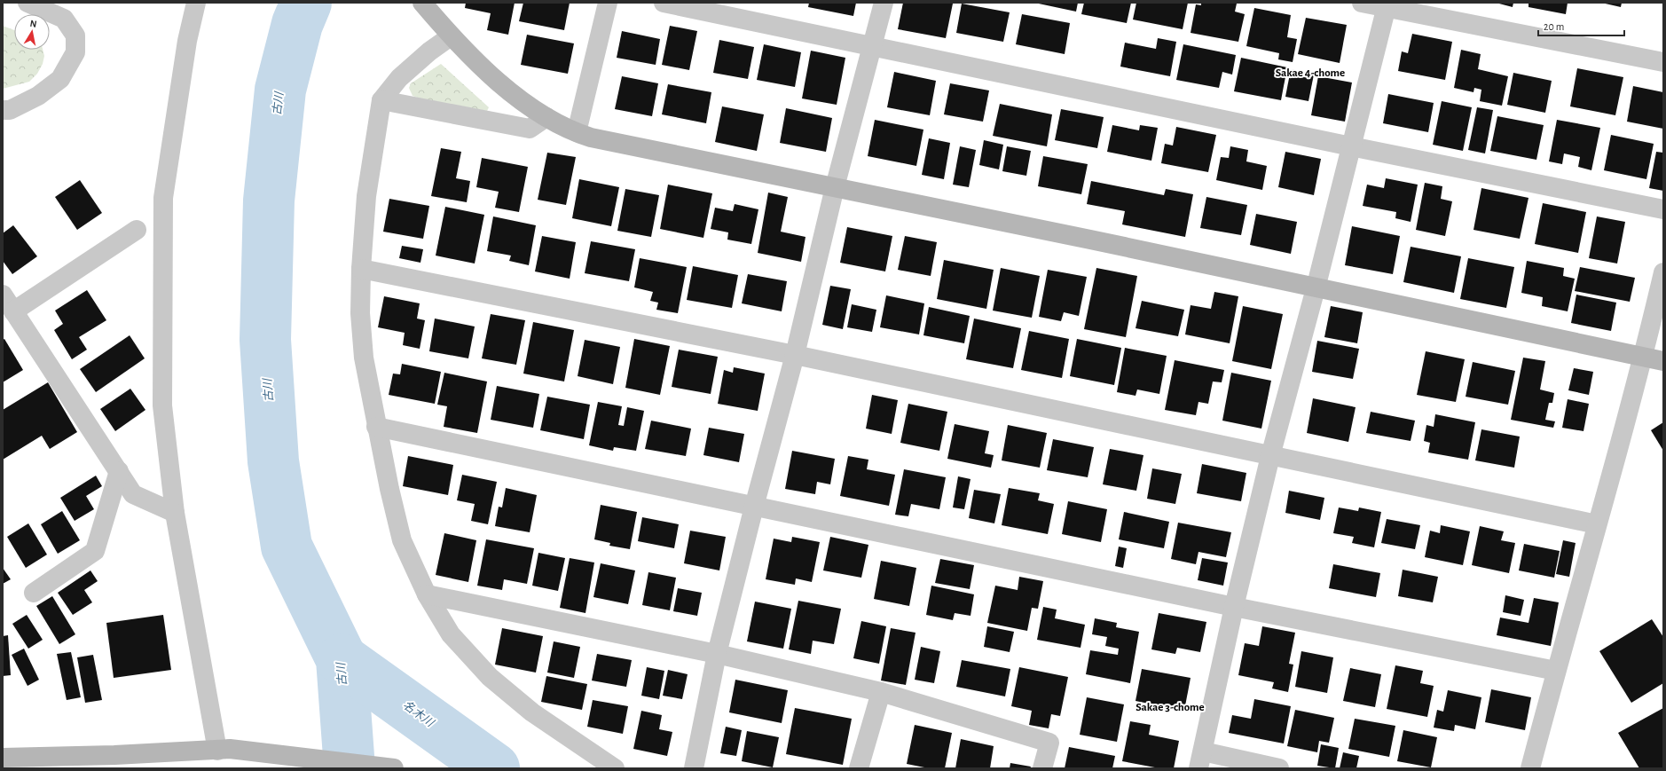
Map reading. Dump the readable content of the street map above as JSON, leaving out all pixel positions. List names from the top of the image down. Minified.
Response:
{"districts":["Sakae 4-chome","Sakae 3-chome"],"water":["古川","名木川"],"scale_bar":"20 m","north":"top"}
